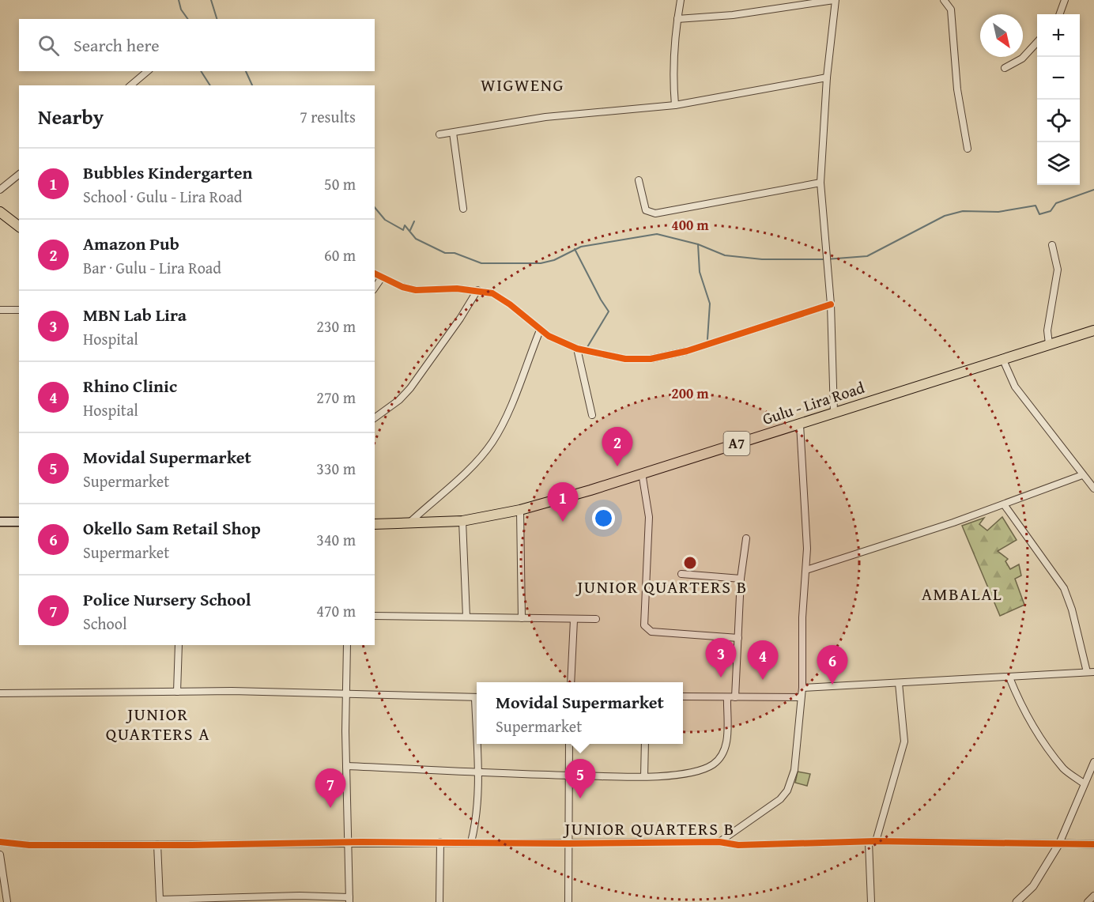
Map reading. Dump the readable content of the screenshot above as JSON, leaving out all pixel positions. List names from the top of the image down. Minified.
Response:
{"streets":{"main road":["Gulu - Lira Road","A7"]},"districts":["WIGWENG","JUNIOR QUARTERS B","AMBALAL","JUNIOR QUARTERS A","JUNIOR QUARTERS B"],"north":"bottom right","page":{"map_buttons":["+","−"],"search":"Search here","heading":["Nearby","7 results"],"list":[{"mark":"1","name":"Bubbles Kindergarten","note":"School · Gulu - Lira Road","value":"50 m"},{"mark":"2","name":"Amazon Pub","note":"Bar · Gulu - Lira Road","value":"60 m"},{"mark":"3","name":"MBN Lab Lira","note":"Hospital","value":"230 m"},{"mark":"4","name":"Rhino Clinic","note":"Hospital","value":"270 m"},{"mark":"5","name":"Movidal Supermarket","note":"Supermarket","value":"330 m"},{"mark":"6","name":"Okello Sam Retail Shop","note":"Supermarket","value":"340 m"},{"mark":"7","name":"Police Nursery School","note":"School","value":"470 m"}],"pins":["2","1","3","4","6","5","7"],"popup":["Movidal Supermarket","Supermarket"]},"rings":["400 m","200 m"]}
